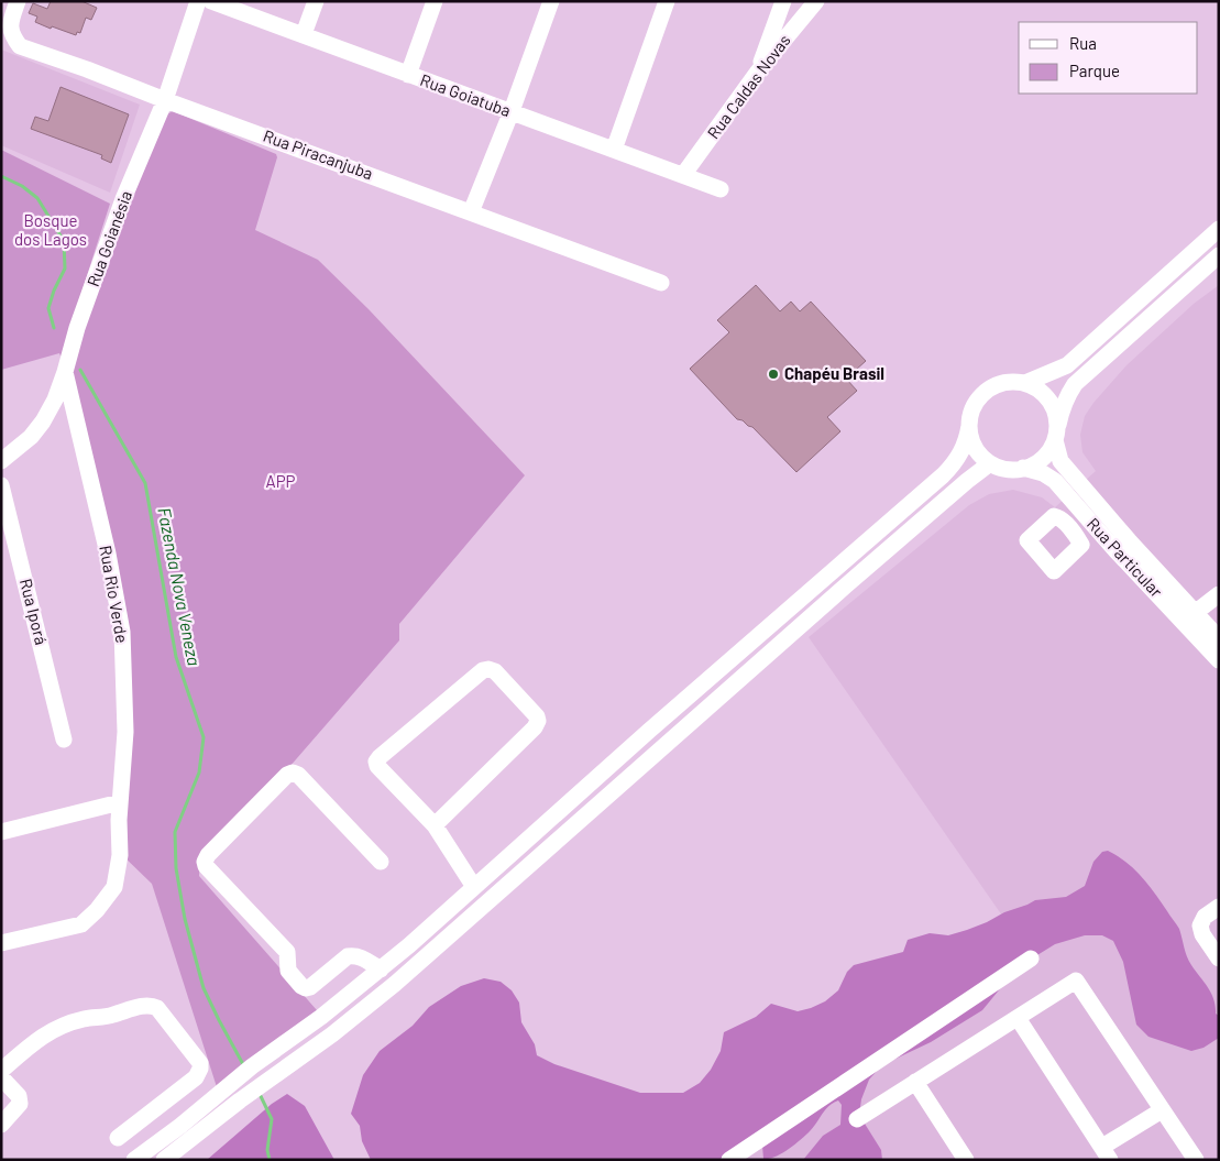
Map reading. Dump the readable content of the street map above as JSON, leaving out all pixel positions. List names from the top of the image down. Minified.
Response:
{"streets":{"street":["Rua Caldas Novas","Rua Goiatuba","Rua Piracanjuba","Rua Goianésia","Rua Particular","Rua Rio Verde","Rua Iporá"]},"crossings":[["Rua Caldas Novas","Rua Goiatuba"],["Rua Piracanjuba","Rua Goianésia"],["Rua Goianésia","Rua Rio Verde"]],"water":["Fazenda Nova Veneza"],"parks":["Bosque dos Lagos","APP"],"places":["Chapéu Brasil"],"legend":["Rua","Parque"]}
